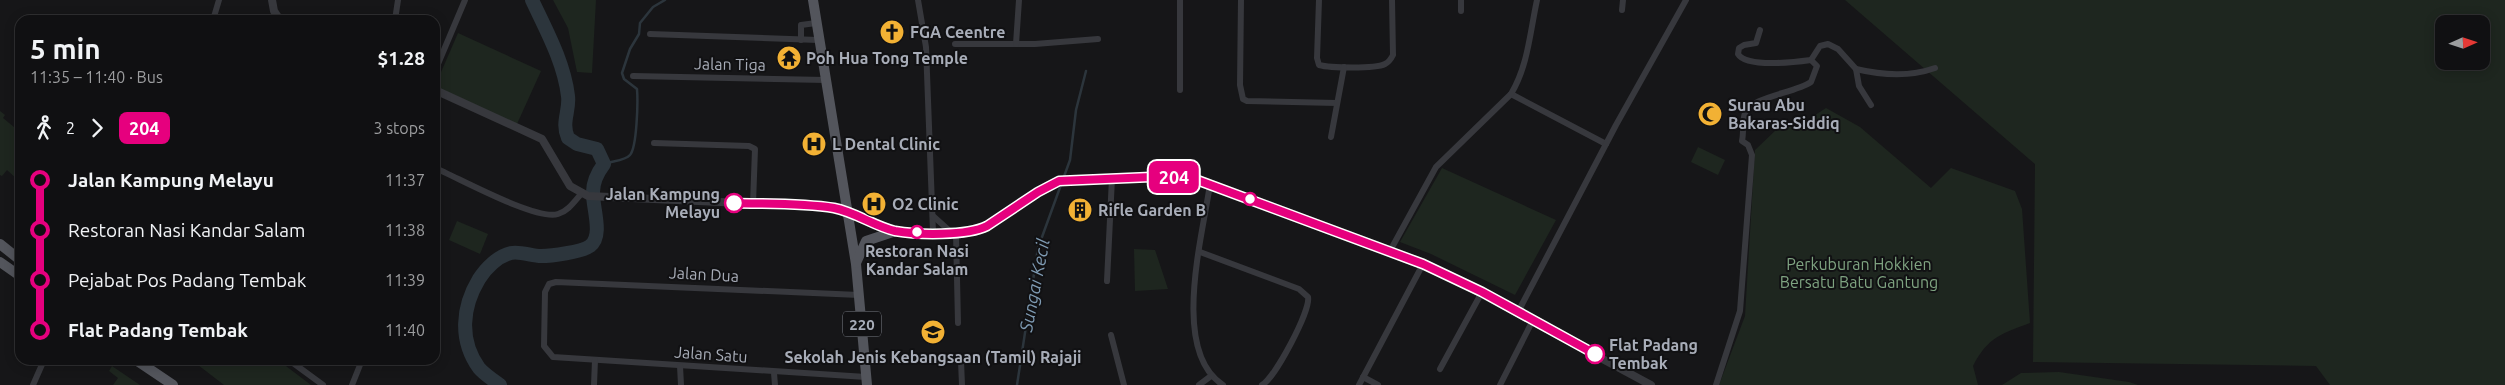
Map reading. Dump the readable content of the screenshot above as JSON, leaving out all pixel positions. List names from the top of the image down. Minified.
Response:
{"streets":{"main road":["220"],"street":["Jalan Tiga","Jalan Dua","Jalan Satu"]},"crossings":[["Jalan Tiga","220"],["Jalan Dua","220"],["Jalan Dua","Jalan Satu"],["220","Jalan Satu"]],"water":["Sungai Kecil"],"parks":["Perkuburan Hokkien Bersatu Batu Gantung"],"places":{"church":["FGA Ceentre"],"temple":["Poh Hua Tong Temple"],"mosque":["Surau Abu Bakaras-Siddiq"],"hospital":["L Dental Clinic","O2 Clinic"],"other":["Jalan Kampung Melayu","Restoran Nasi Kandar Salam","Flat Padang Tembak"],"building":["Rifle Garden B"],"school or university":["Sekolah Jenis Kebangsaan (Tamil) Rajaji"]},"lines":["bus line 204"],"north":"right","page":{"on_map":"204","heading":["5 min","11:35 – 11:40 · Bus","$1.28"],"legs":["2","204","3 stops"],"list":[{"name":"Jalan Kampung Melayu","value":"11:37"},{"name":"Restoran Nasi Kandar Salam","value":"11:38"},{"name":"Pejabat Pos Padang Tembak","value":"11:39"},{"name":"Flat Padang Tembak","value":"11:40"}]}}
